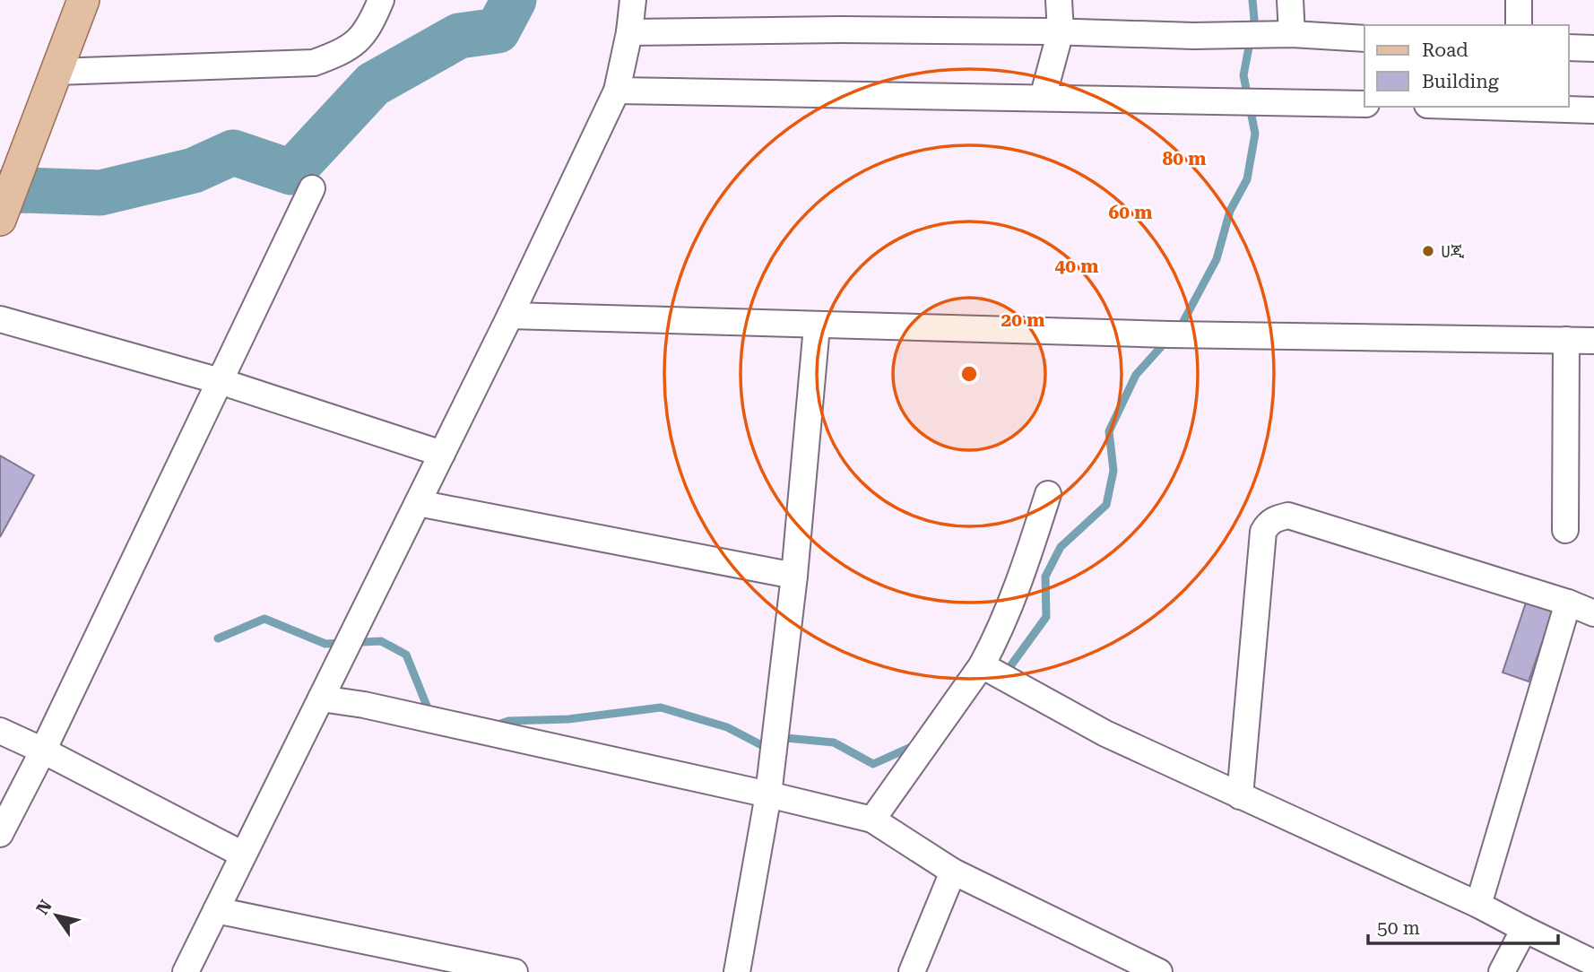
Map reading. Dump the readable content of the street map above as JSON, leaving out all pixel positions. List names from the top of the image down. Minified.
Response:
{"places":["ሀጂ"],"legend":["Road","Building"],"scale_bar":"50 m","north":"top left","rings":["80 m","60 m","40 m","20 m"]}
